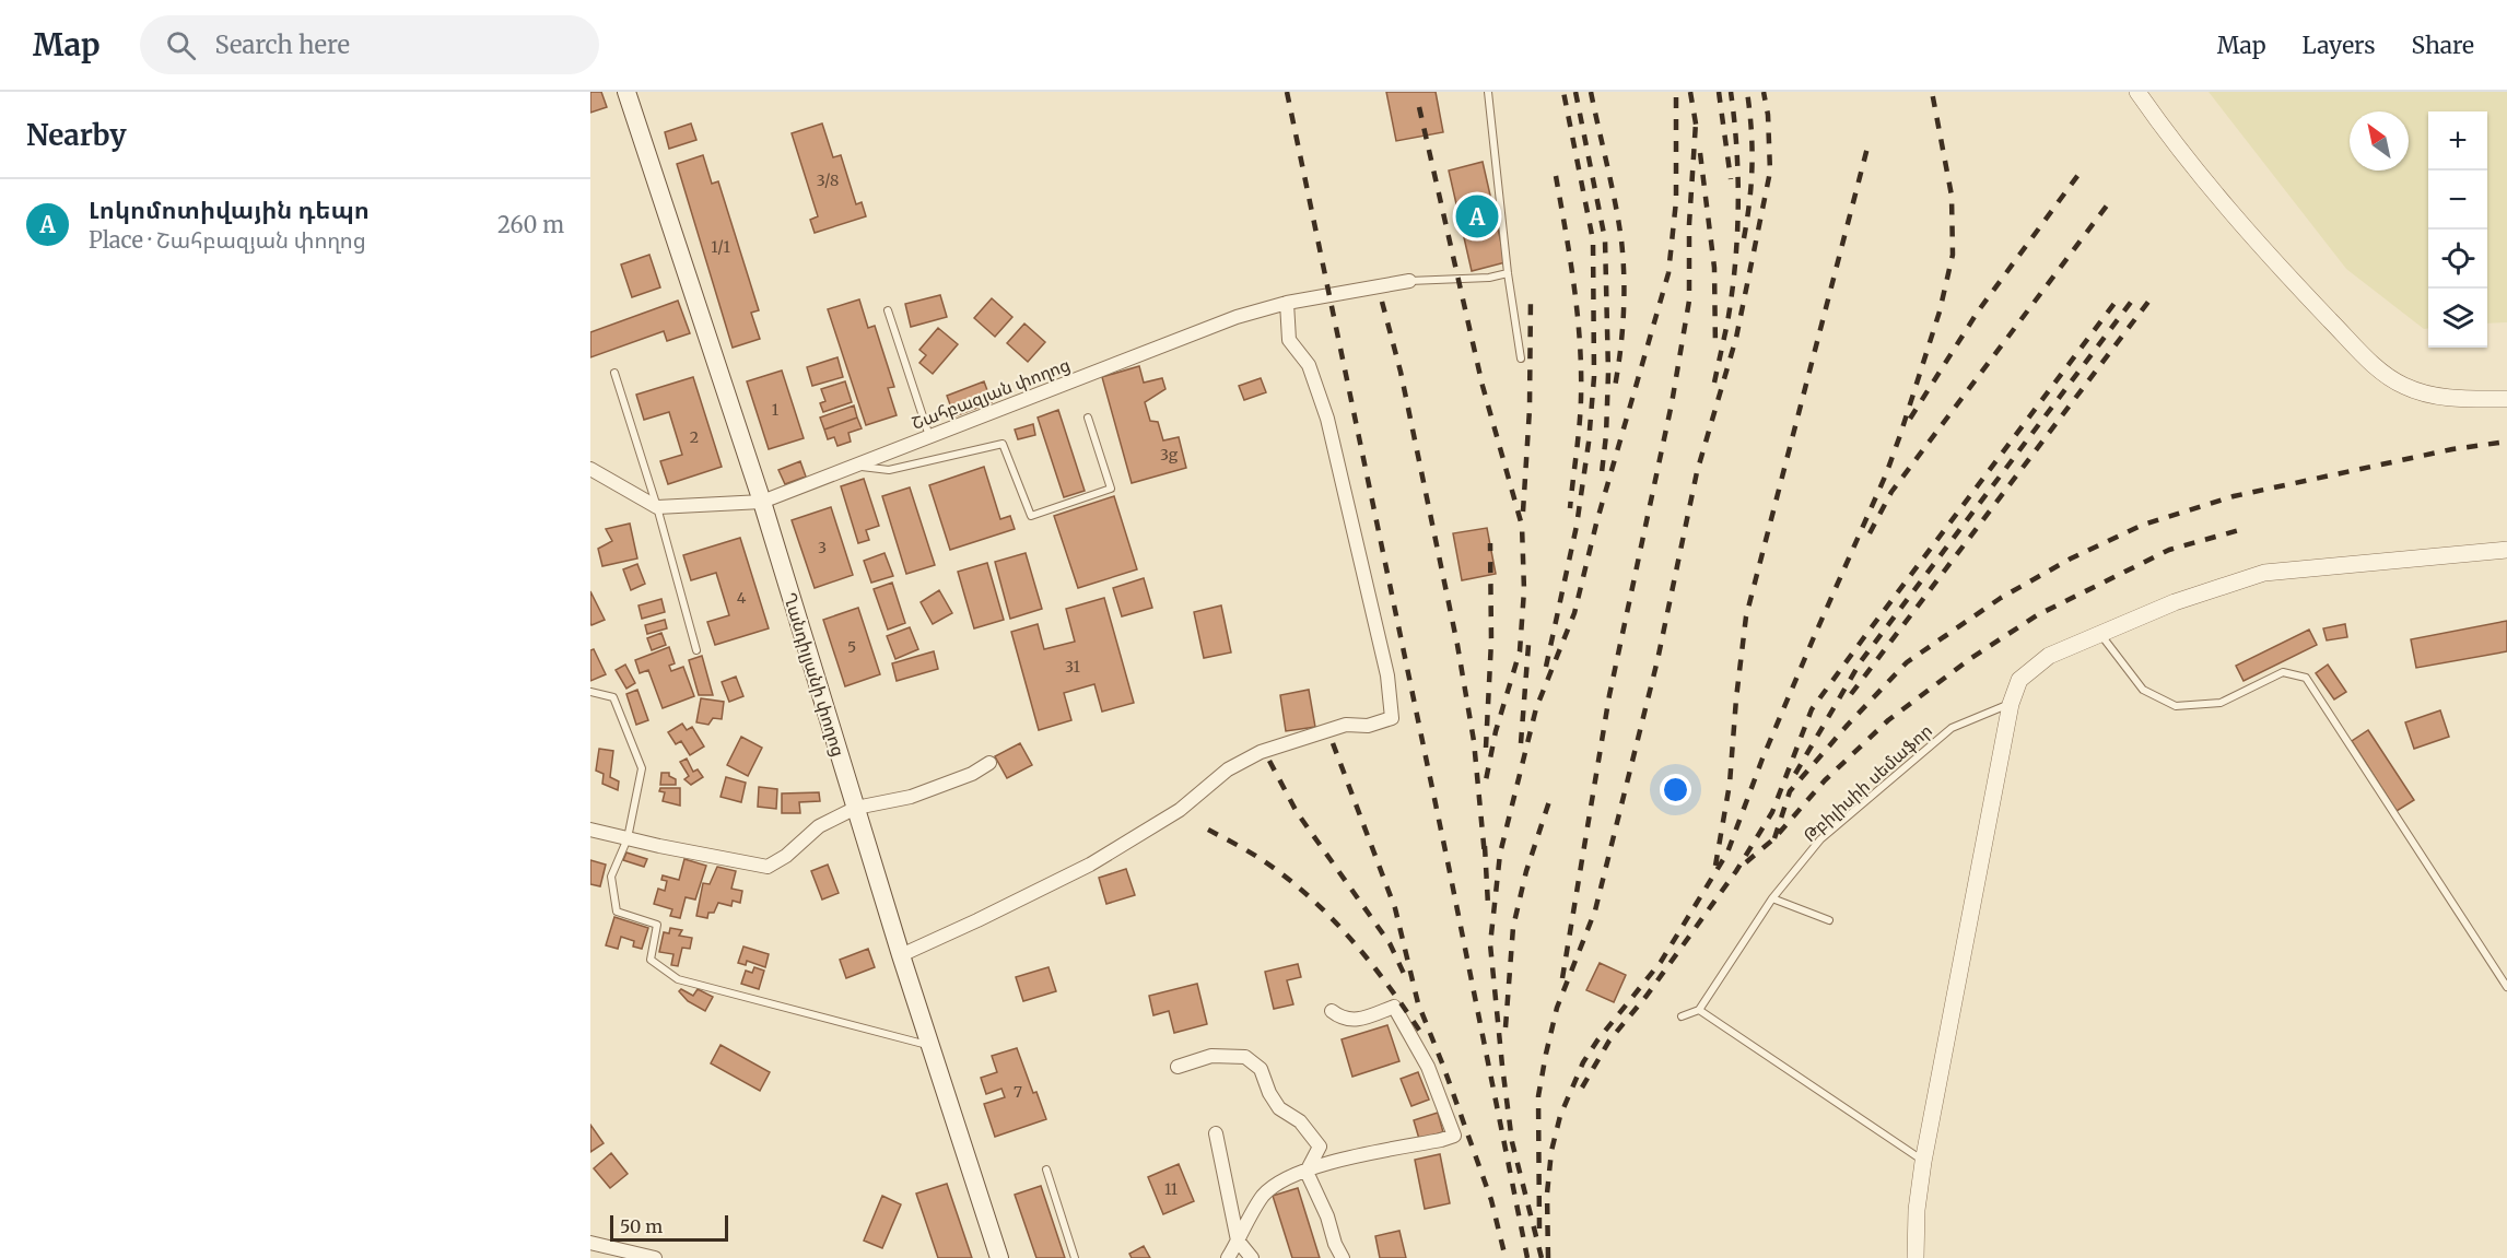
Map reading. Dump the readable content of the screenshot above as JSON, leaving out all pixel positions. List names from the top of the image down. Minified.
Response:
{"streets":{"main road":["Ղանդիլյանի փողոց"],"street":["Շահբազյան փողոց"],"lane":["Թբիլիսիի սեմաֆոր"]},"crossings":[["Շահբազյան փողոց","Ղանդիլյանի փողոց"]],"house_numbers":["3/8","1/1","1","2","3g","3","4","5","31","7","11"],"scale_bar":"50 m","north":"top left","page":{"header":"Map","search":"Search here","nav":["Map","Layers","Share"],"heading":"Nearby","map_buttons":["+","−"],"list":[{"mark":"A","name":"Լոկոմոտիվային դեպո","note":"Place · Շահբազյան փողոց","value":"260 m"}],"pins":"A","scale":"50 m"}}
